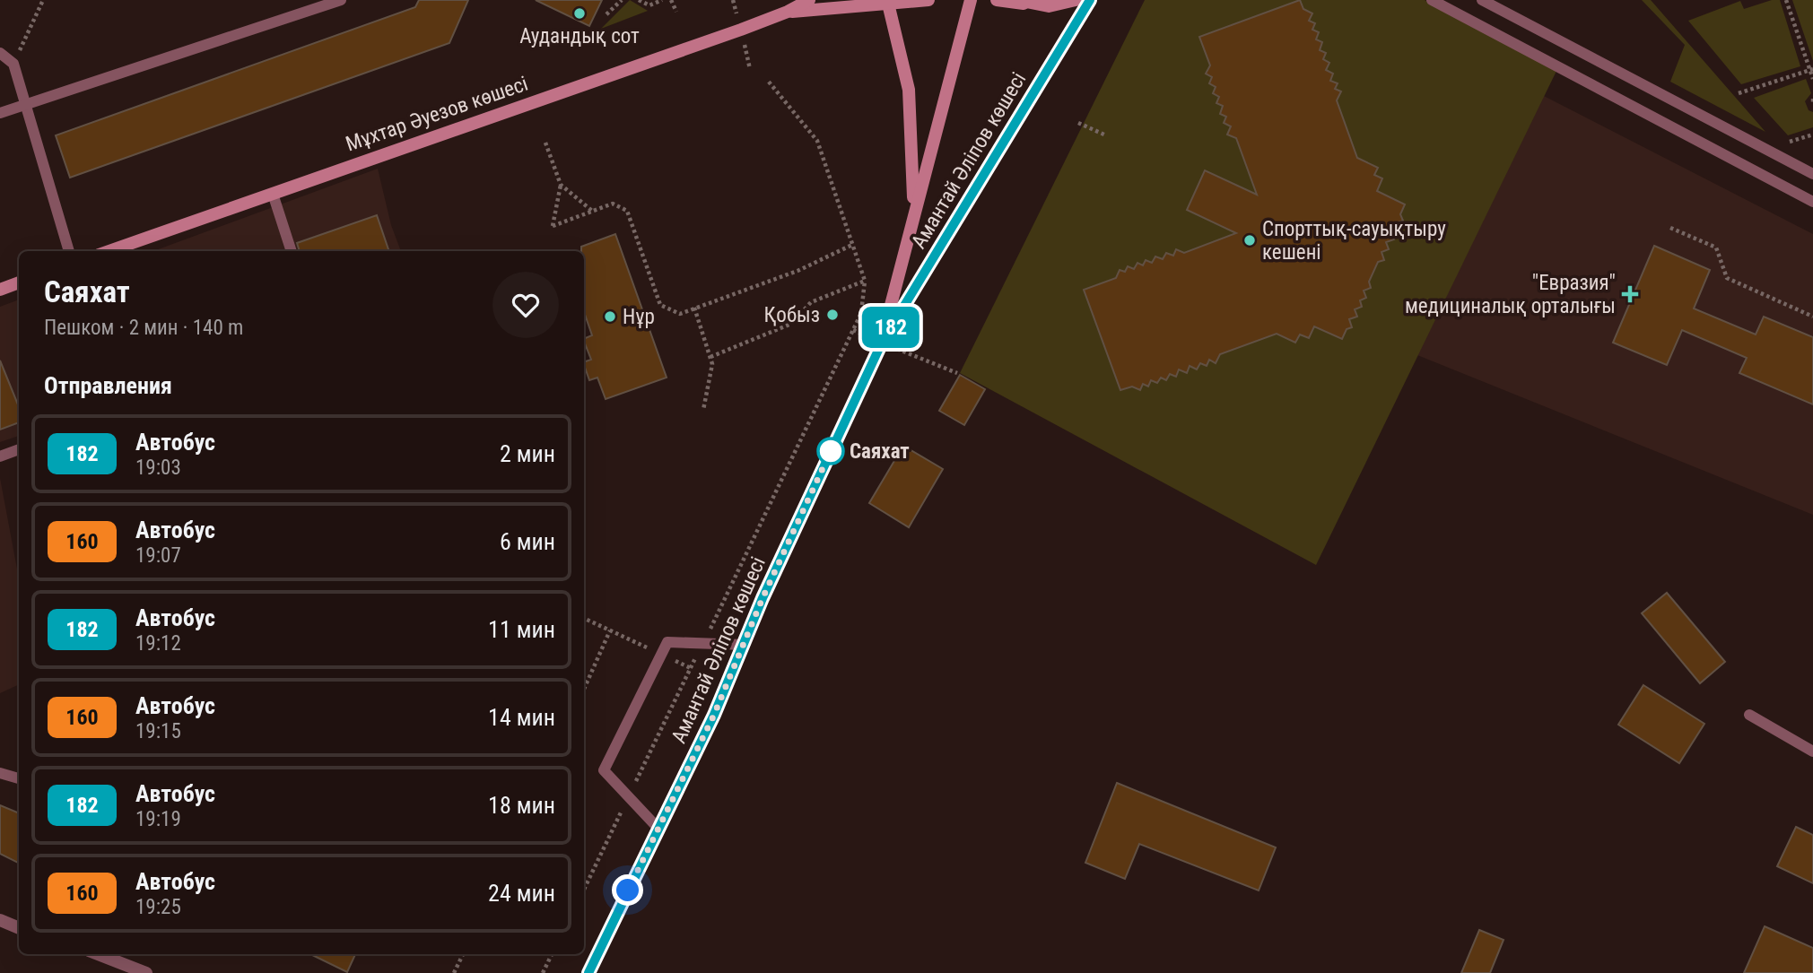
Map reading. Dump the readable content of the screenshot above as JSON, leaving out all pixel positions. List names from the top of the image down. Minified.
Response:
{"streets":{"main road":["Мұхтар Әуезов көшесі","Амантай Әліпов көшесі"]},"places":{"other":["Аудандық сот","Спорттық-сауықтыру кешені","Қобыз","Нұр","Саяхат"],"health":["\"Евразия\" медициналық орталығы"]},"lines":["bus line 182"],"page":{"on_map":"182","heading":[["Саяхат","Пешком · 2 мин · 140 m"],"Отправления"],"list":[{"mark":"182","name":"Автобус","note":"19:03","value":"2 мин"},{"mark":"160","name":"Автобус","note":"19:07","value":"6 мин"},{"mark":"182","name":"Автобус","note":"19:12","value":"11 мин"},{"mark":"160","name":"Автобус","note":"19:15","value":"14 мин"},{"mark":"182","name":"Автобус","note":"19:19","value":"18 мин"},{"mark":"160","name":"Автобус","note":"19:25","value":"24 мин"}]}}
